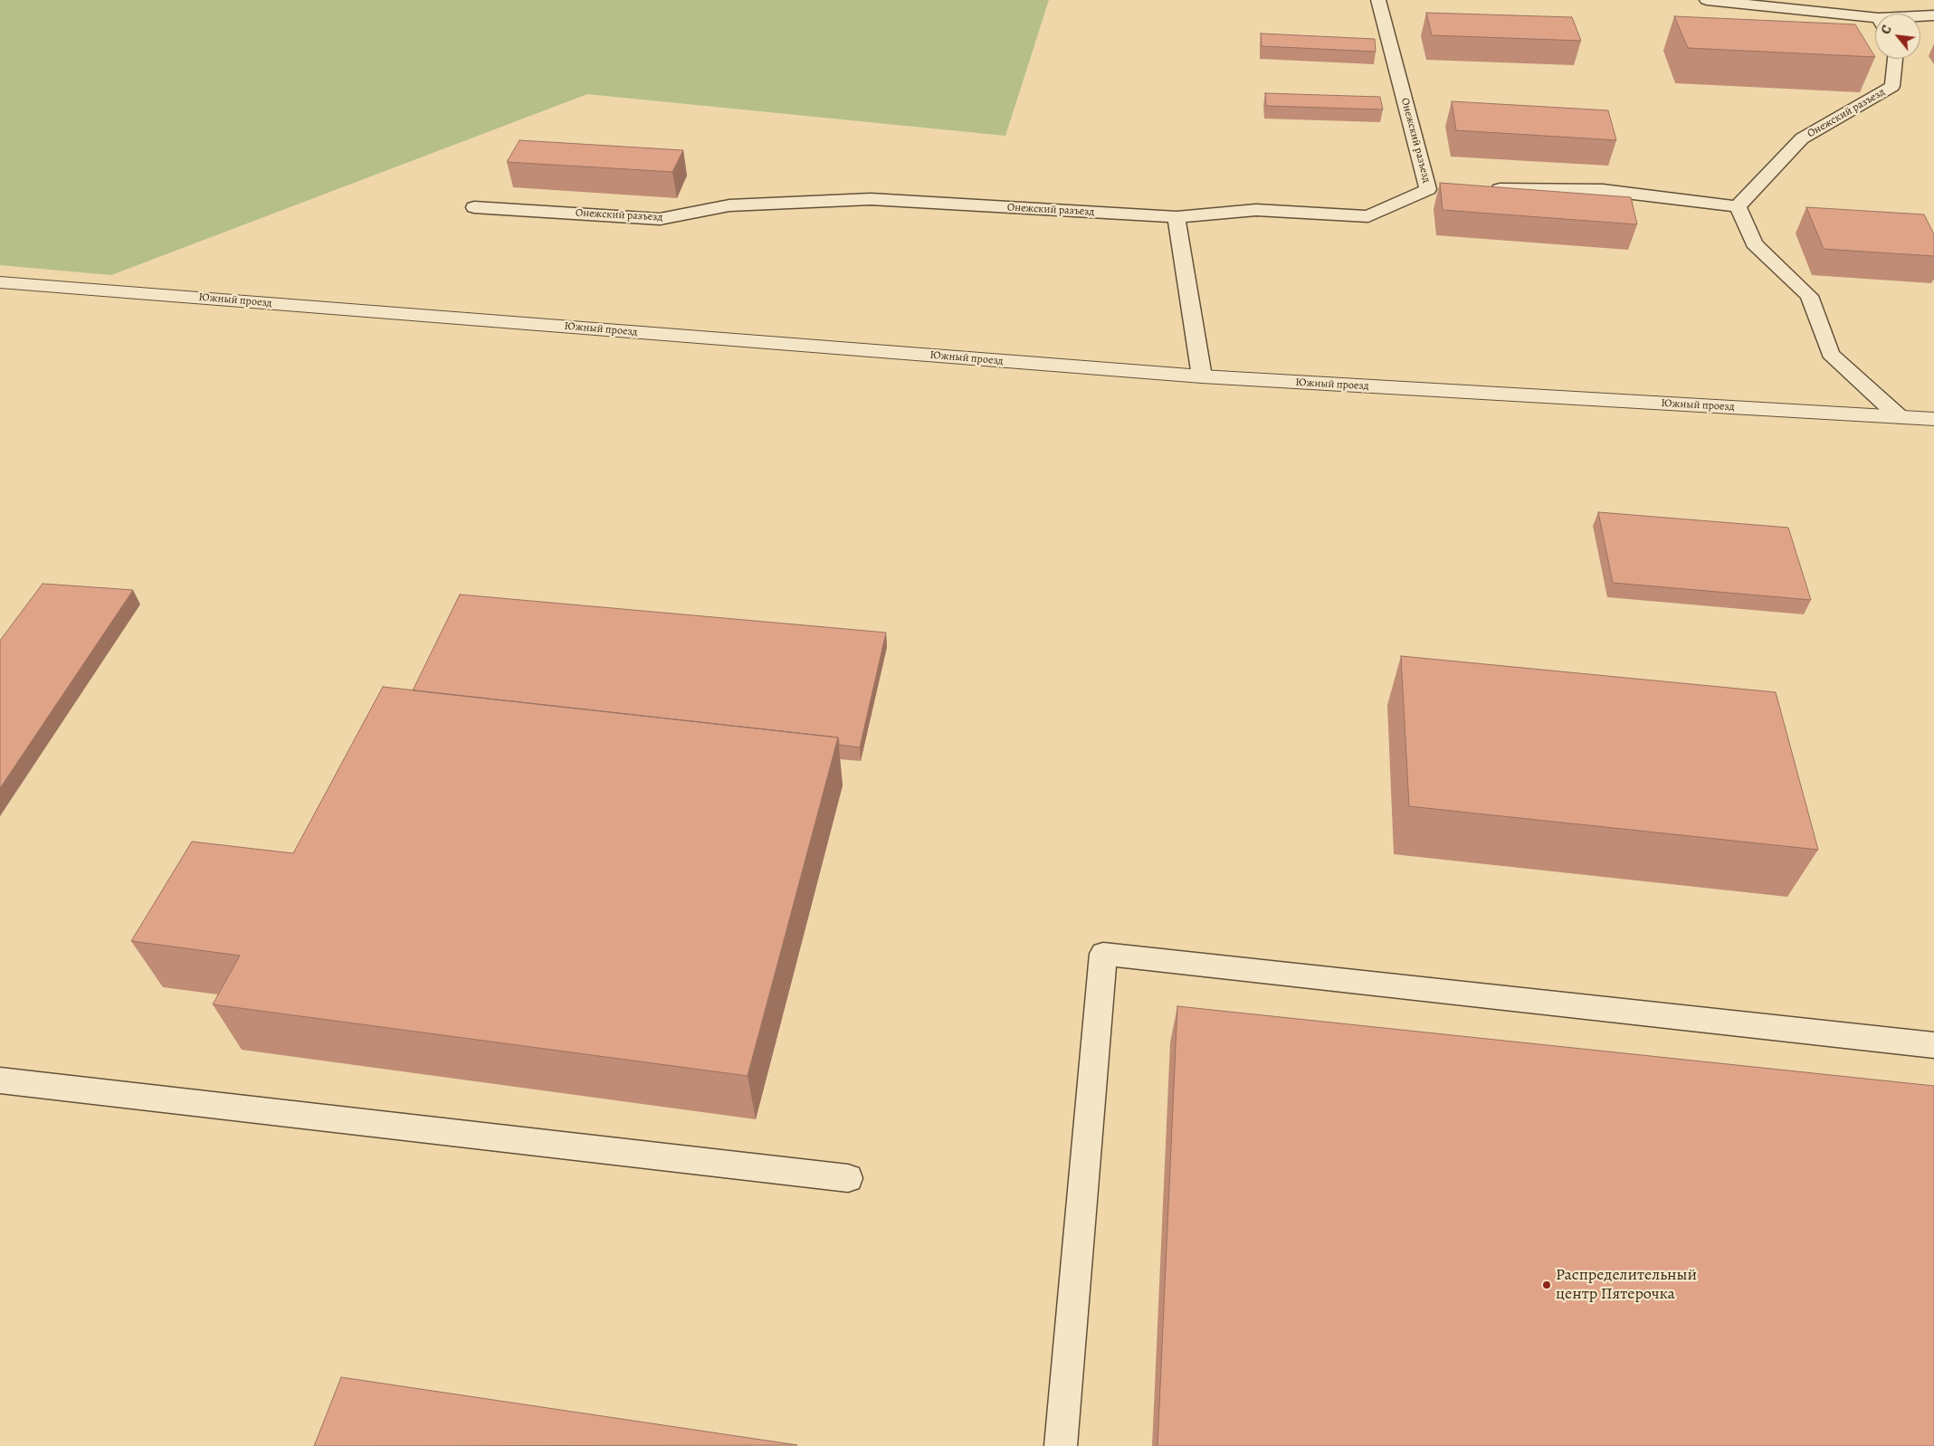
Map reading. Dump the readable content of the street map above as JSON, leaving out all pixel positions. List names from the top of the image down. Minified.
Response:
{"streets":{"street":["Южный проезд"],"lane":["Онежский разъезд"]},"places":["Распределительный центр Пятерочка"],"north":"top left"}
